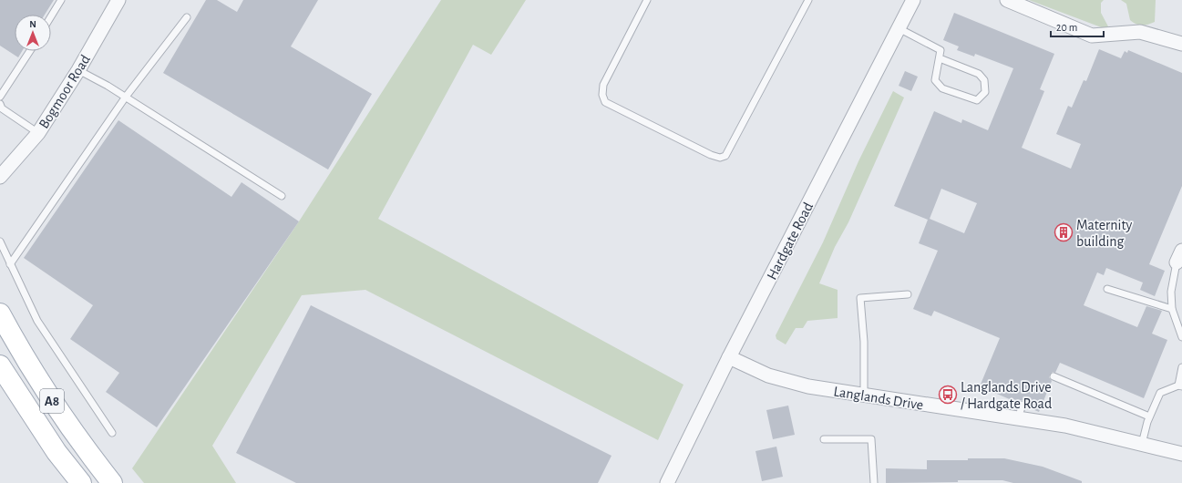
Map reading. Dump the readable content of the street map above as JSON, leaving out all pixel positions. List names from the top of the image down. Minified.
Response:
{"streets":{"main road":["A8"],"street":["Bogmoor Road","Hardgate Road","Langlands Drive"]},"crossings":[["Hardgate Road","Langlands Drive"]],"places":{"building":["Maternity building"],"bus stop":["Langlands Drive / Hardgate Road"]},"scale_bar":"20 m","north":"top"}
